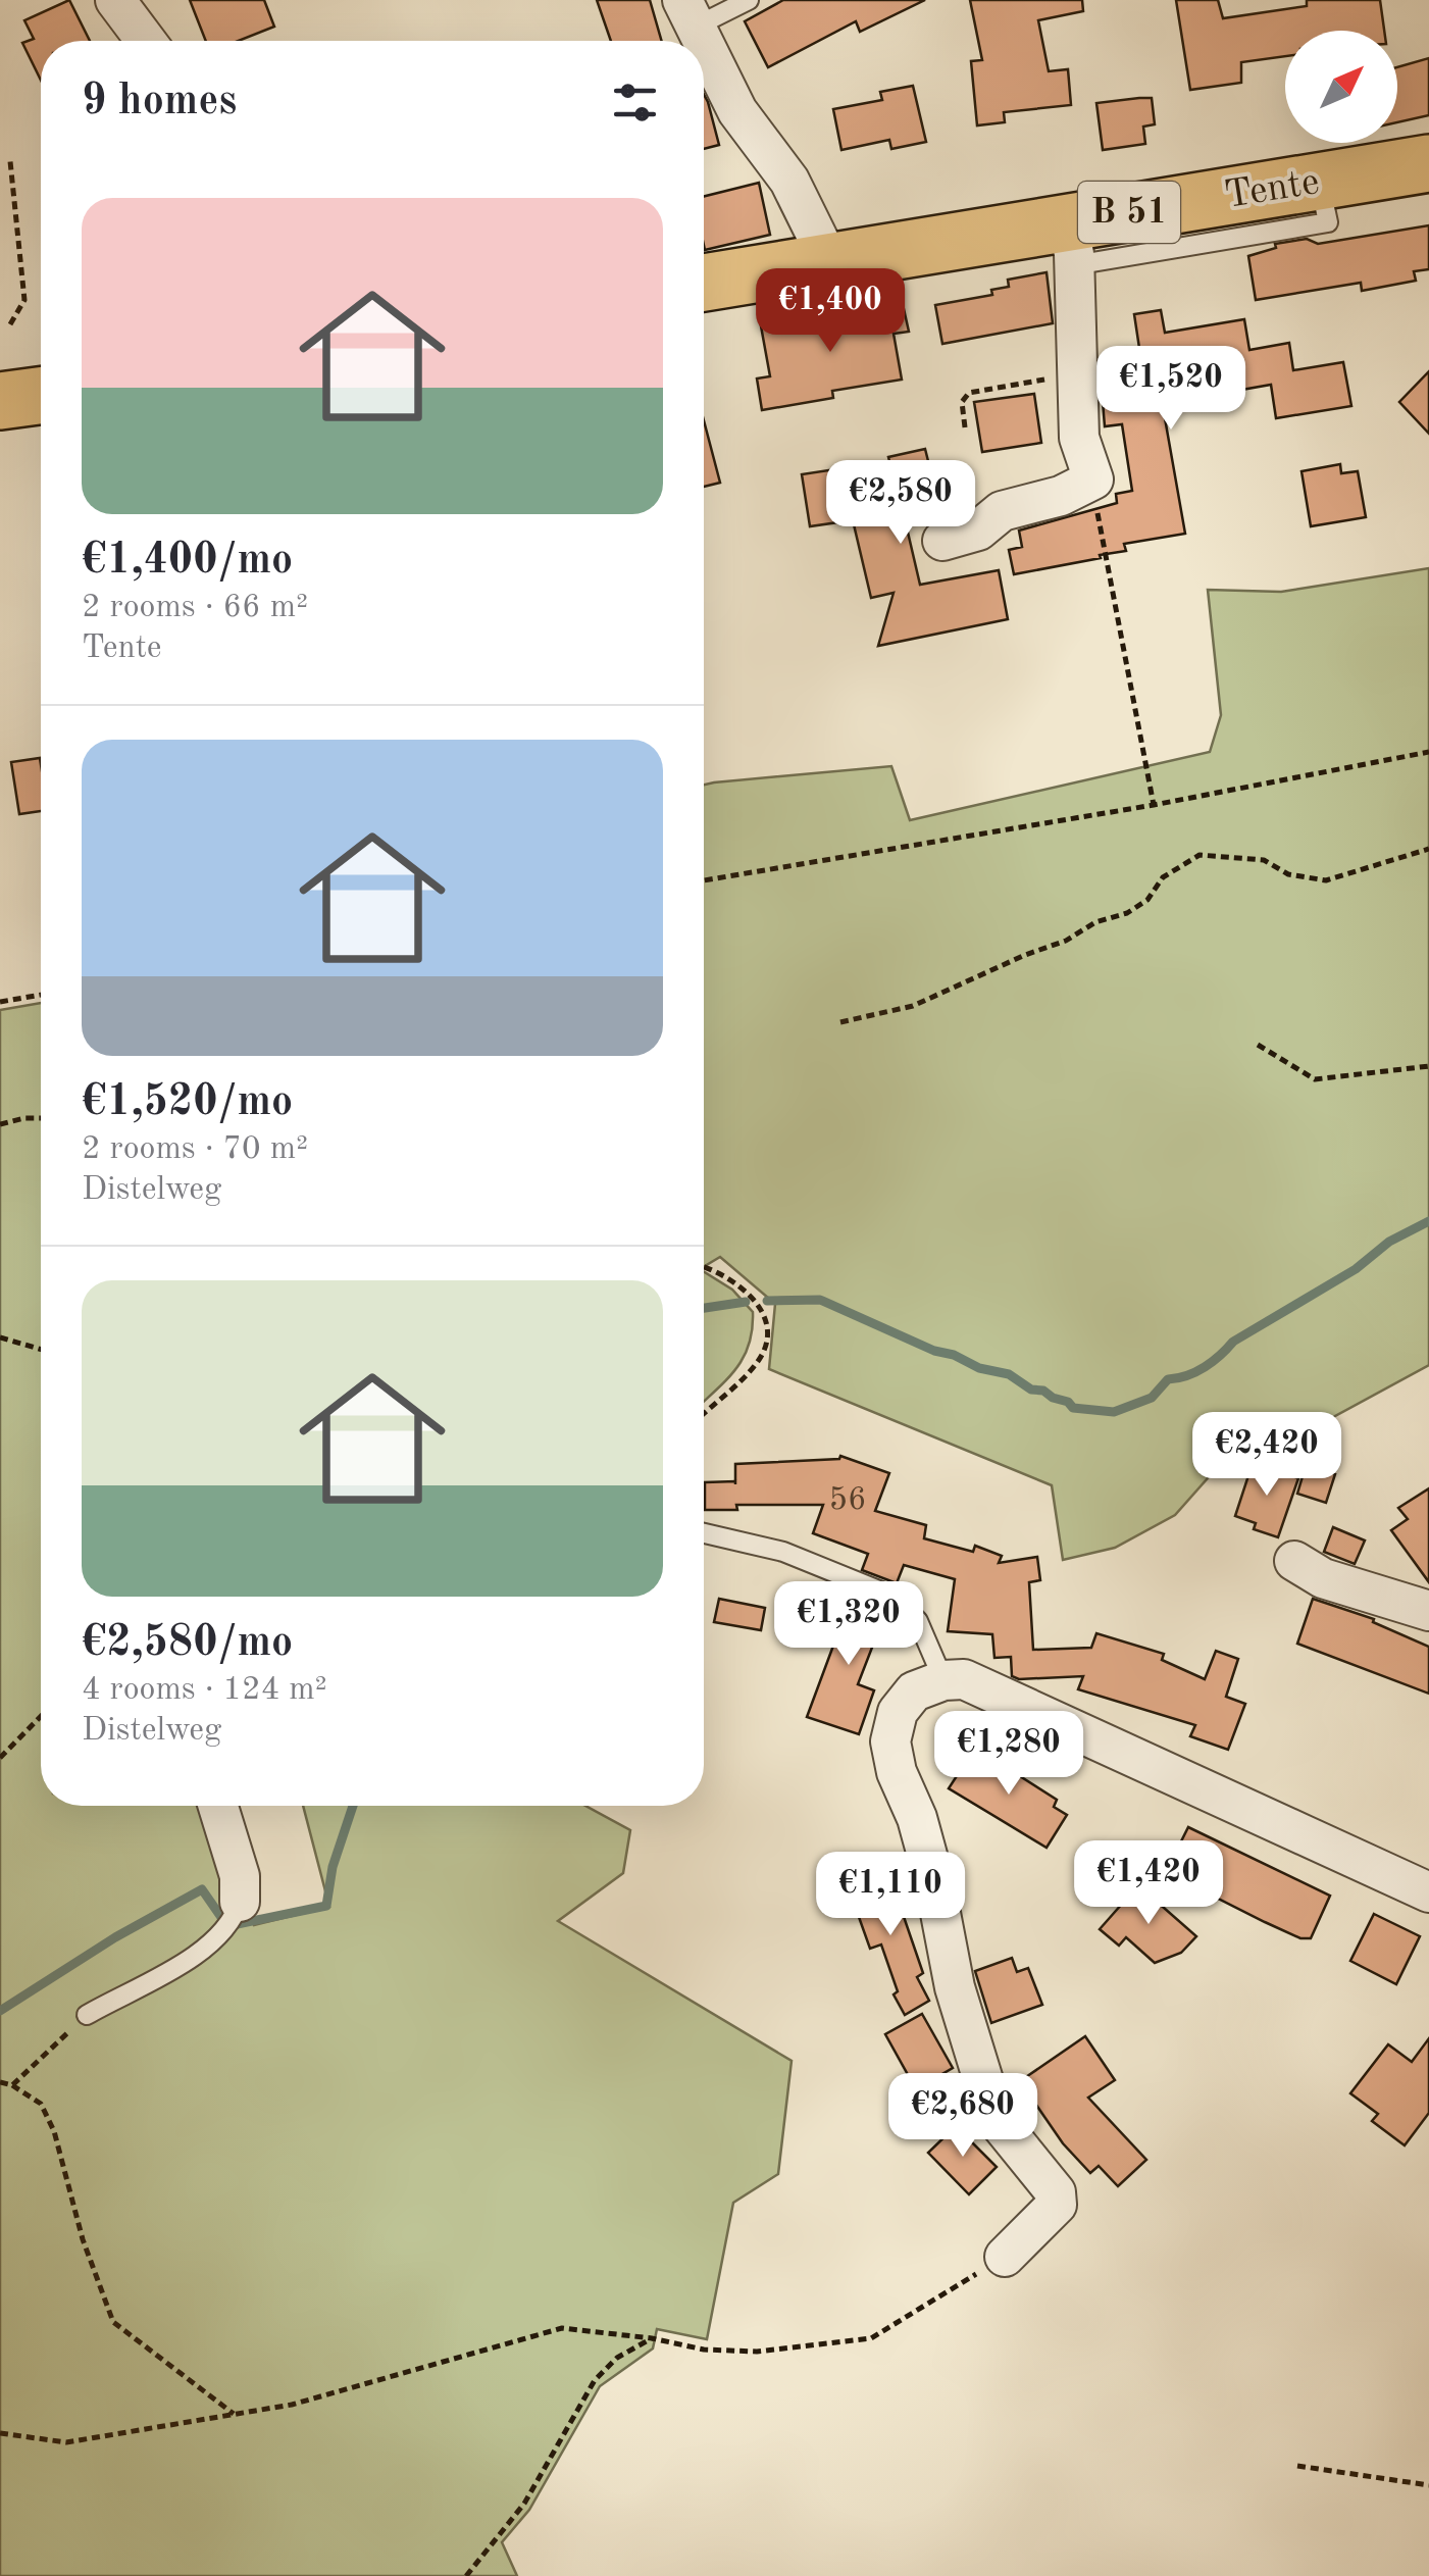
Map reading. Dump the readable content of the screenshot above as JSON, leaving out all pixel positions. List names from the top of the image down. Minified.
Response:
{"streets":{"main road":["Tente","B 51"]},"house_numbers":["56"],"north":"top right","page":{"heading":"9 homes","list":[{"name":"€1,400/mo","note":"2 rooms · 66 m² · Tente"},{"name":"€1,520/mo","note":"2 rooms · 70 m² · Distelweg"},{"name":"€2,580/mo","note":"4 rooms · 124 m² · Distelweg"}],"price":["€1,400","€1,520","€2,580","€2,420","€1,320","€1,280","€1,420","€1,110","€2,680"]}}
